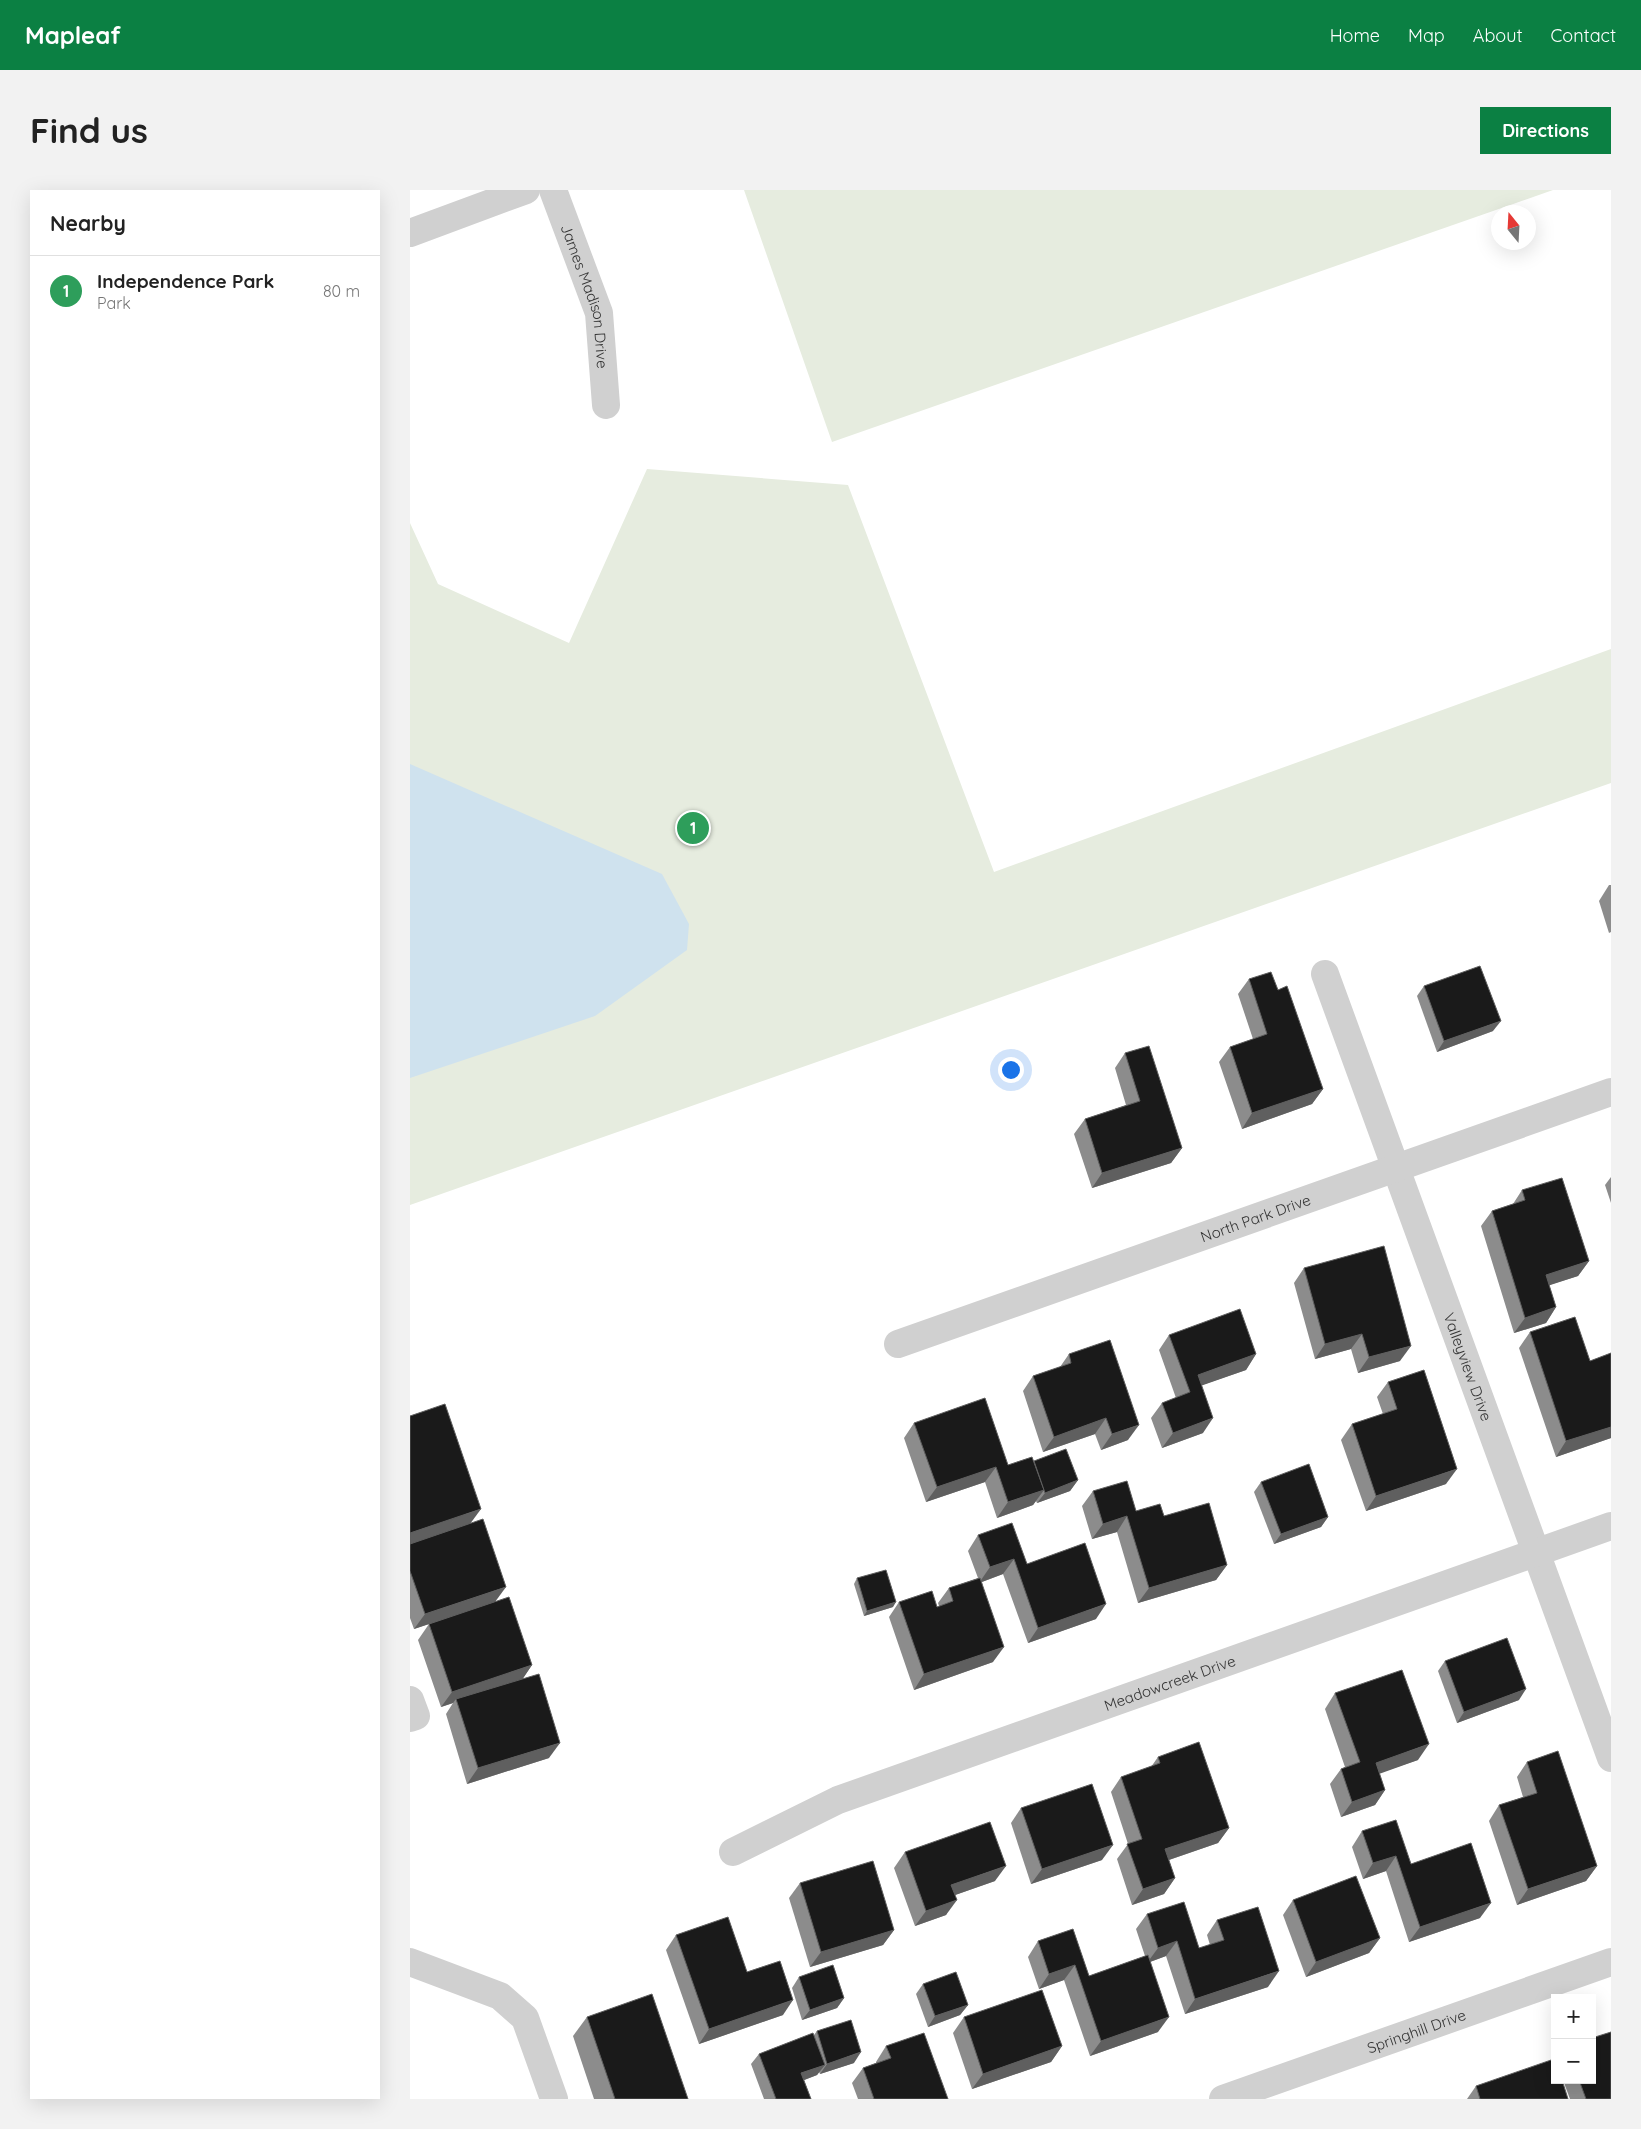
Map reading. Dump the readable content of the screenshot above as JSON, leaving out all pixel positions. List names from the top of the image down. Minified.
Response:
{"streets":{"street":["James Madison Drive","North Park Drive","Valleyview Drive","Meadowcreek Drive","Springhill Drive"]},"crossings":[["North Park Drive","Valleyview Drive"],["Valleyview Drive","Meadowcreek Drive"]],"north":"top","page":{"header":"Mapleaf","nav":["Home","Map","About","Contact"],"buttons":"Directions","title":"Find us","heading":"Nearby","list":[{"mark":"1","name":"Independence Park","note":"Park","value":"80 m"}],"pins":"1","map_buttons":["+","−"]}}
